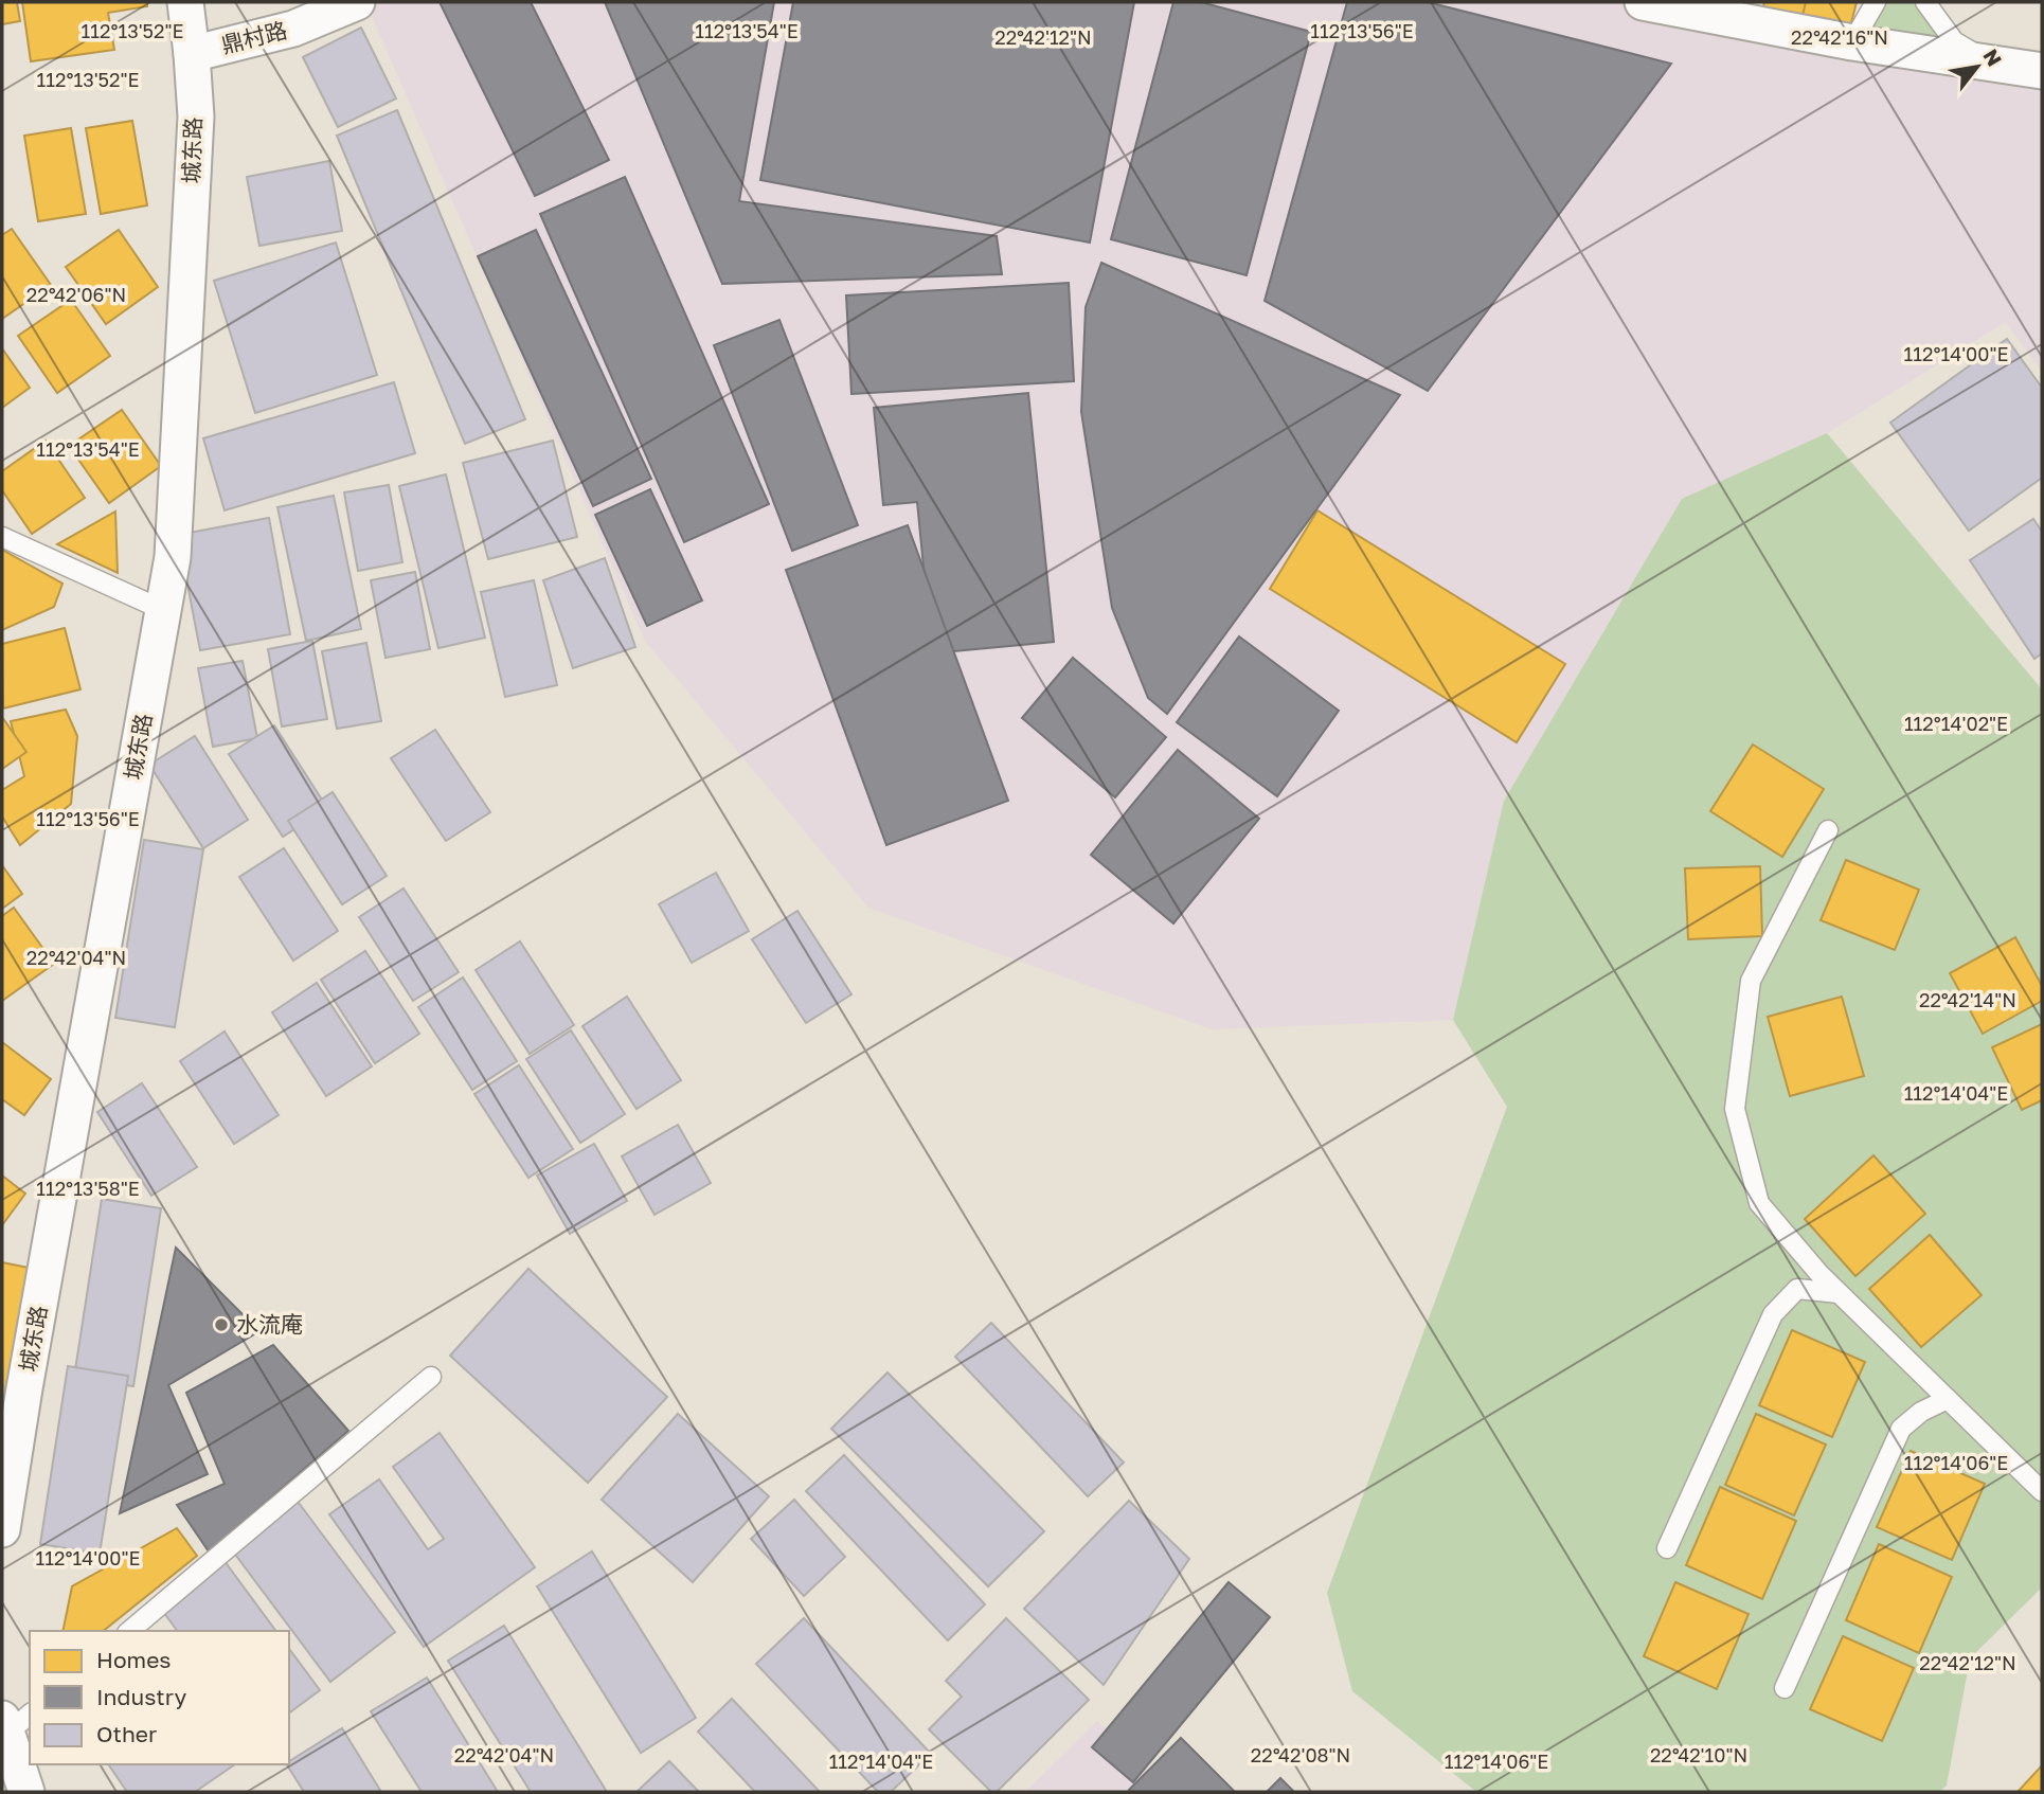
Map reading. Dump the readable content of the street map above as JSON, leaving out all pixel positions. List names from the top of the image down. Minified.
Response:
{"streets":{"street":["鼎村路","城东路"]},"crossings":[["鼎村路","城东路"]],"places":["水流庵"],"legend":["Homes","Industry","Other"],"north":"top right","coordinates":["112°13'52\"E","112°13'54\"E","112°13'56\"E","22°42'12\"N","22°42'16\"N","22°42'06\"N","112°14'00\"E","112°14'02\"E","22°42'04\"N","22°42'14\"N","112°14'04\"E","112°13'58\"E","112°14'06\"E","22°42'08\"N","22°42'10\"N"]}
